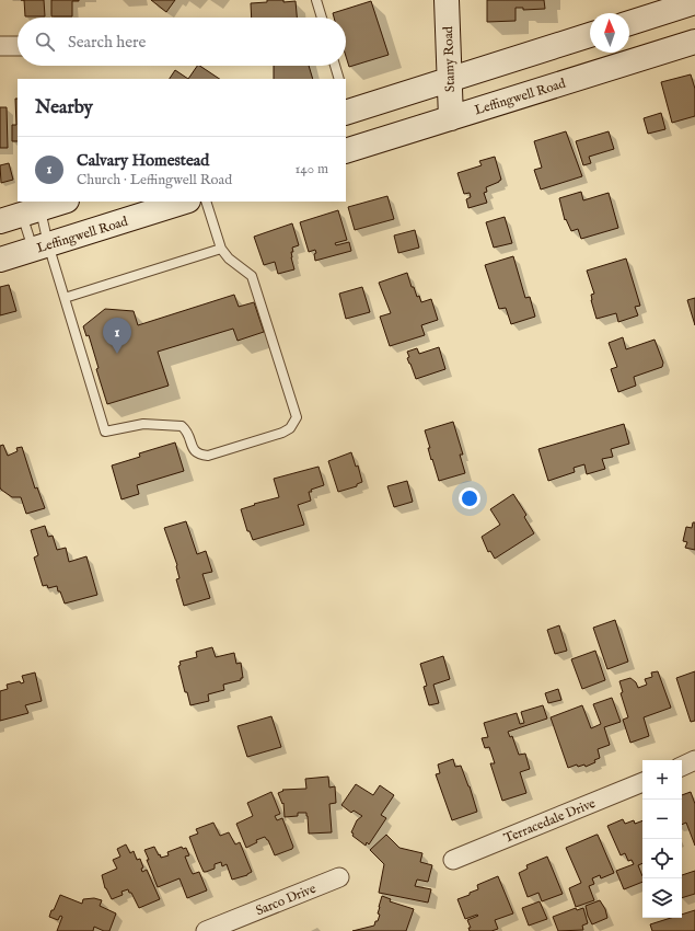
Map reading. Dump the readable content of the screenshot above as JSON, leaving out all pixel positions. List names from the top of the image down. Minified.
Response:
{"streets":{"main road":["Stamy Road","Leffingwell Road"],"street":["Terracedale Drive","Sarco Drive"]},"crossings":[["Stamy Road","Leffingwell Road"]],"north":"top","page":{"search":"Search here","heading":"Nearby","list":[{"mark":"1","name":"Calvary Homestead","note":"Church · Leffingwell Road","value":"140 m"}],"pins":"1","map_buttons":["+","−"]}}
